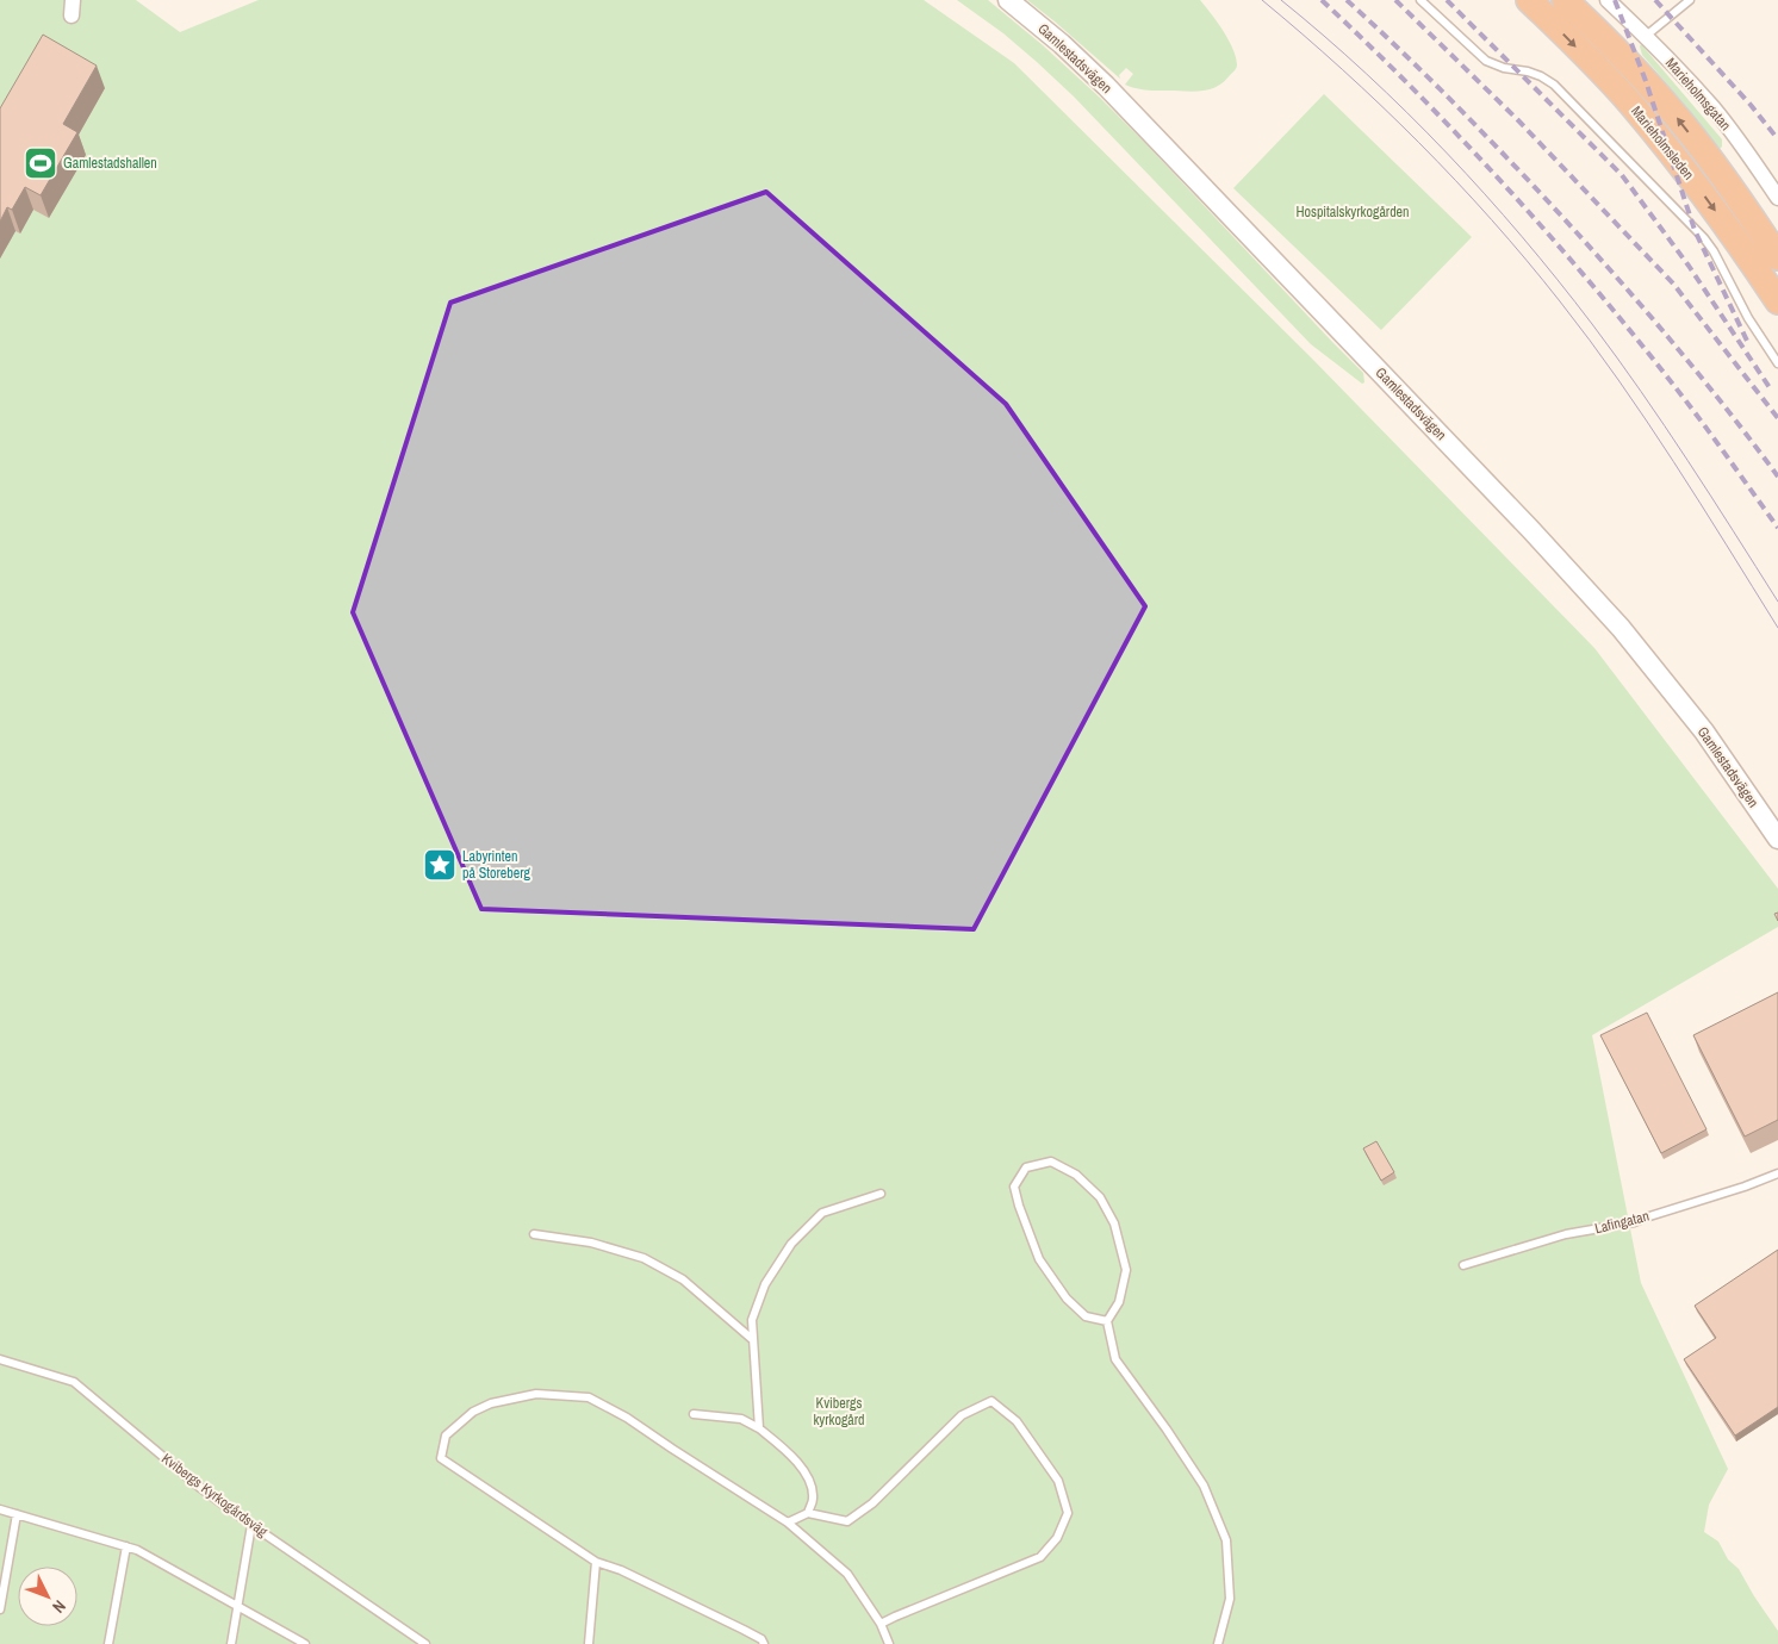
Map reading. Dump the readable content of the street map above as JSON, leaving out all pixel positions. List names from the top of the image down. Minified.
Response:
{"streets":{"highway":["Marieholmsleden"],"street":["Gamlestadsvägen","Marieholmsgatan"],"lane":["Lafingatan","Kvibergs Kyrkogårdsväg"]},"parks":["Hospitalskyrkogården","Kvibergs kyrkogård"],"places":{"sports":["Gamlestadshallen"],"place":["Labyrinten på Storeberg"]},"north":"bottom right"}
